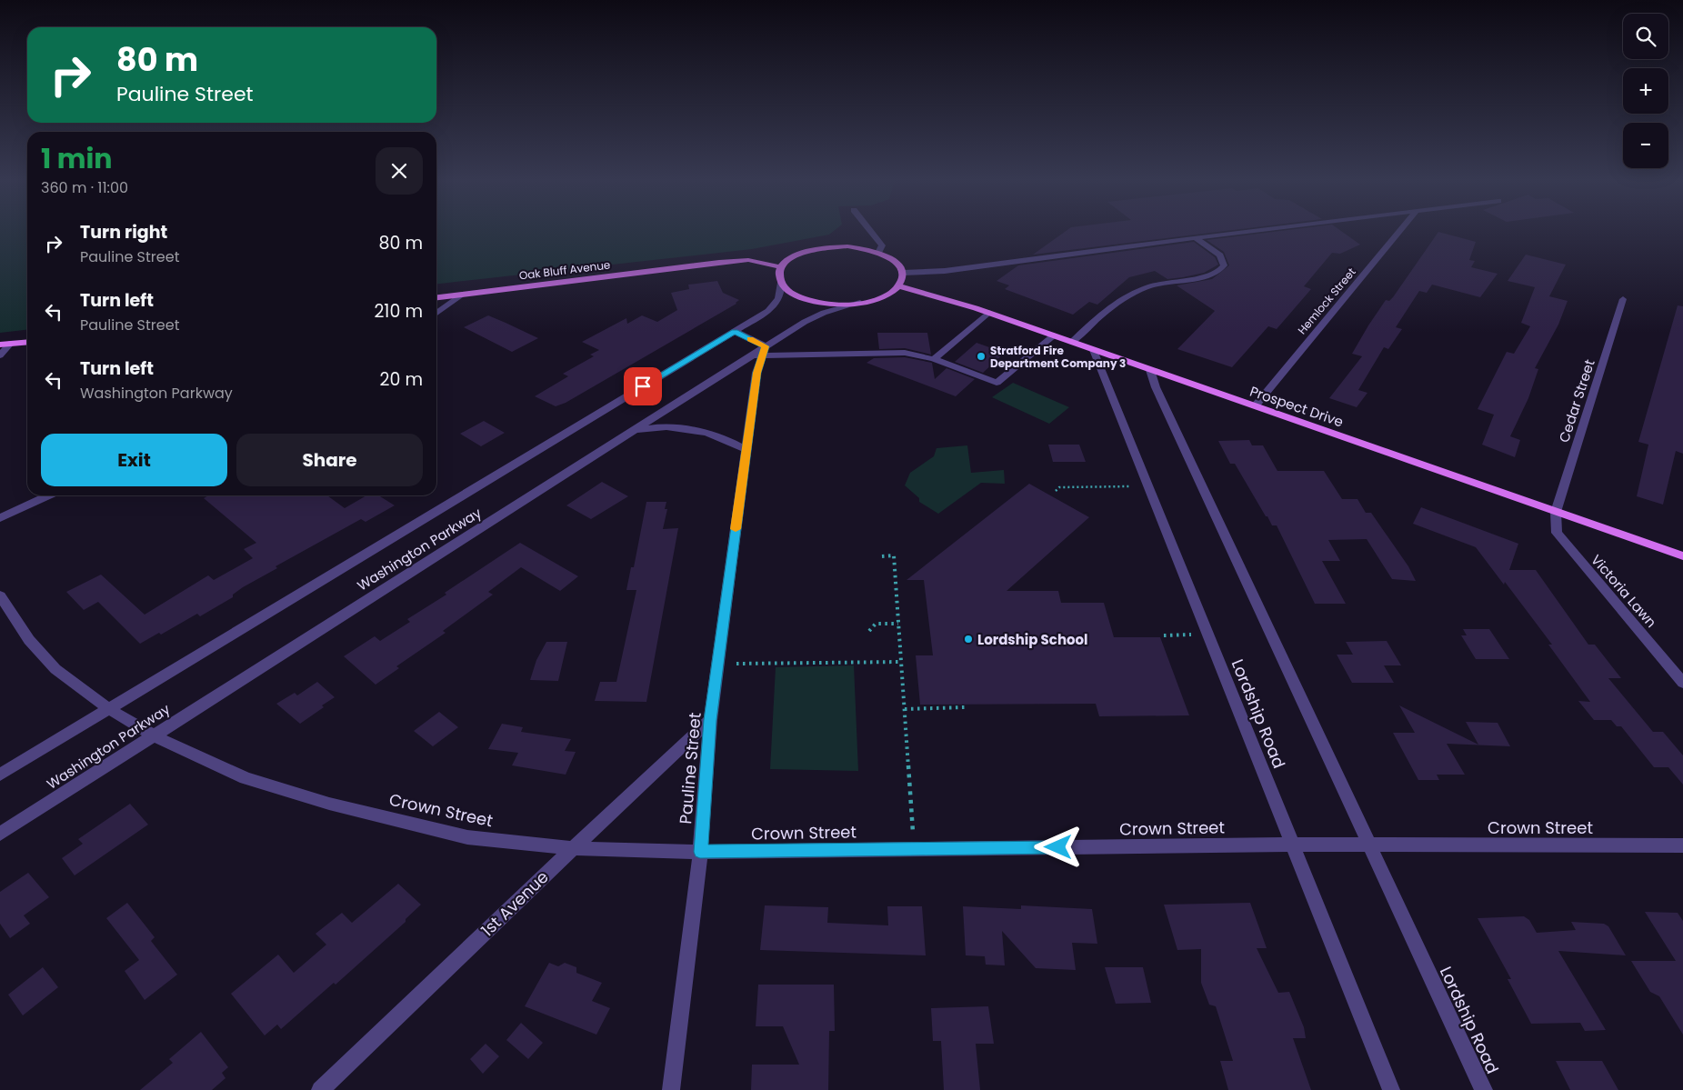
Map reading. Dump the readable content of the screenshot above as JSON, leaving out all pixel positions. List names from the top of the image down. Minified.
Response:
{"streets":{"main road":["Oak Bluff Avenue","Prospect Drive"],"street":["Hemlock Street","Cedar Street","Washington Parkway","Victoria Lawn","Lordship Road","Pauline Street","Crown Street","1st Avenue"]},"crossings":[["Hemlock Street","Prospect Drive"],["Cedar Street","Prospect Drive"],["Cedar Street","Victoria Lawn"],["Prospect Drive","Victoria Lawn"],["Prospect Drive","Lordship Road"],["Washington Parkway","Pauline Street"],["Washington Parkway","Crown Street"],["Lordship Road","Crown Street"],["Pauline Street","Crown Street"],["Pauline Street","1st Avenue"],["Crown Street","1st Avenue"]],"places":["Stratford Fire Department Company 3","Lordship School"],"page":{"map_buttons":["+","−"],"turn":["80 m","Pauline Street"],"heading":["1 min","360 m · 11:00"],"list":[{"name":"Turn right","note":"Pauline Street","value":"80 m"},{"name":"Turn left","note":"Pauline Street","value":"210 m"},{"name":"Turn left","note":"Washington Parkway","value":"20 m"}],"buttons":["Exit","Share"]}}
